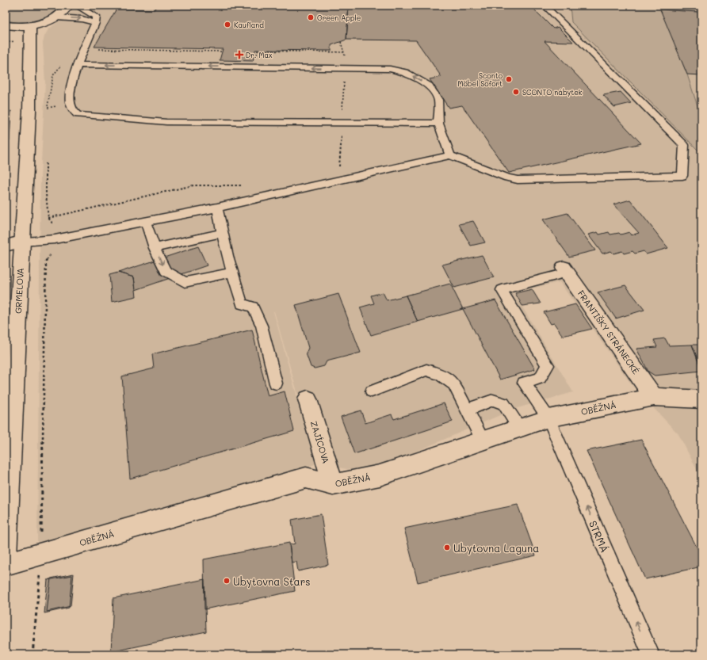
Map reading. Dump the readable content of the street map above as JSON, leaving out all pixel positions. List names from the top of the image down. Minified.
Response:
{"streets":{"street":["GRMELOVA","FRANTIŠKY STRÁNECKÉ","OBĚŽNÁ","ZAJÍCOVA"],"lane":["STRMÁ"]},"crossings":[["FRANTIŠKY STRÁNECKÉ","OBĚŽNÁ"],["FRANTIŠKY STRÁNECKÉ","STRMÁ"],["OBĚŽNÁ","ZAJÍCOVA"],["OBĚŽNÁ","STRMÁ"]],"one_way":["STRMÁ"],"places":{"other":["Green Apple","Kaufland","Sconto Möbel Sofort","SCONTO nábytek","Ubytovna Laguna","Ubytovna Stars"],"health":["Dr. Max"]}}
